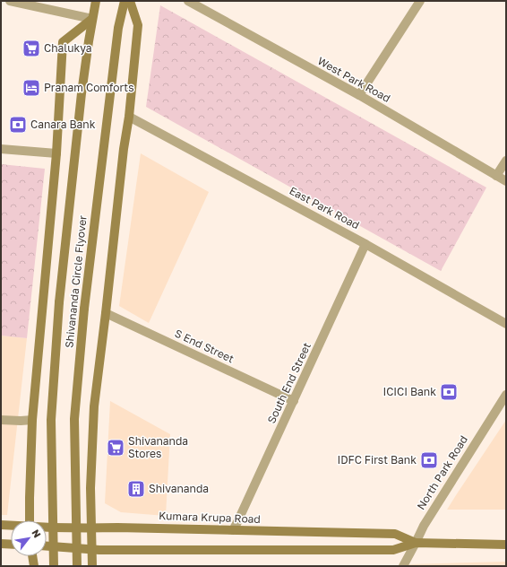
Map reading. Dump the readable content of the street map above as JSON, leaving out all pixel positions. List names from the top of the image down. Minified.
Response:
{"streets":{"main road":["Shivananda Circle Flyover","Kumara Krupa Road"],"street":["West Park Road","East Park Road","S End Street","South End Street","North Park Road"]},"crossings":[["East Park Road","South End Street"],["S End Street","South End Street"],["South End Street","Kumara Krupa Road"],["North Park Road","Kumara Krupa Road"]],"places":{"supermarket":["Chalukya","Shivananda Stores"],"hotel":["Pranam Comforts"],"bank":["Canara Bank","ICICI Bank","IDFC First Bank"],"building":["Shivananda"]},"north":"top right"}
